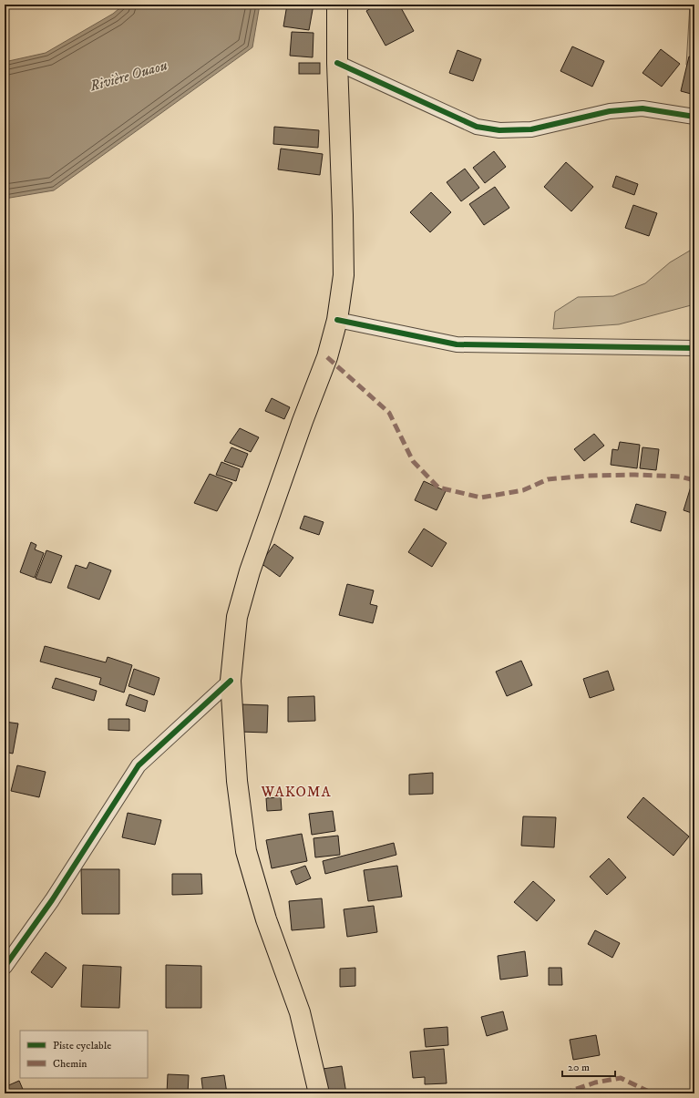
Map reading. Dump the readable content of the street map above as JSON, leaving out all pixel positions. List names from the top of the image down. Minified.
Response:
{"districts":["WAKOMA"],"water":["Rivière Ouaou"],"legend":["Piste cyclable","Chemin"],"scale_bar":"20 m"}
